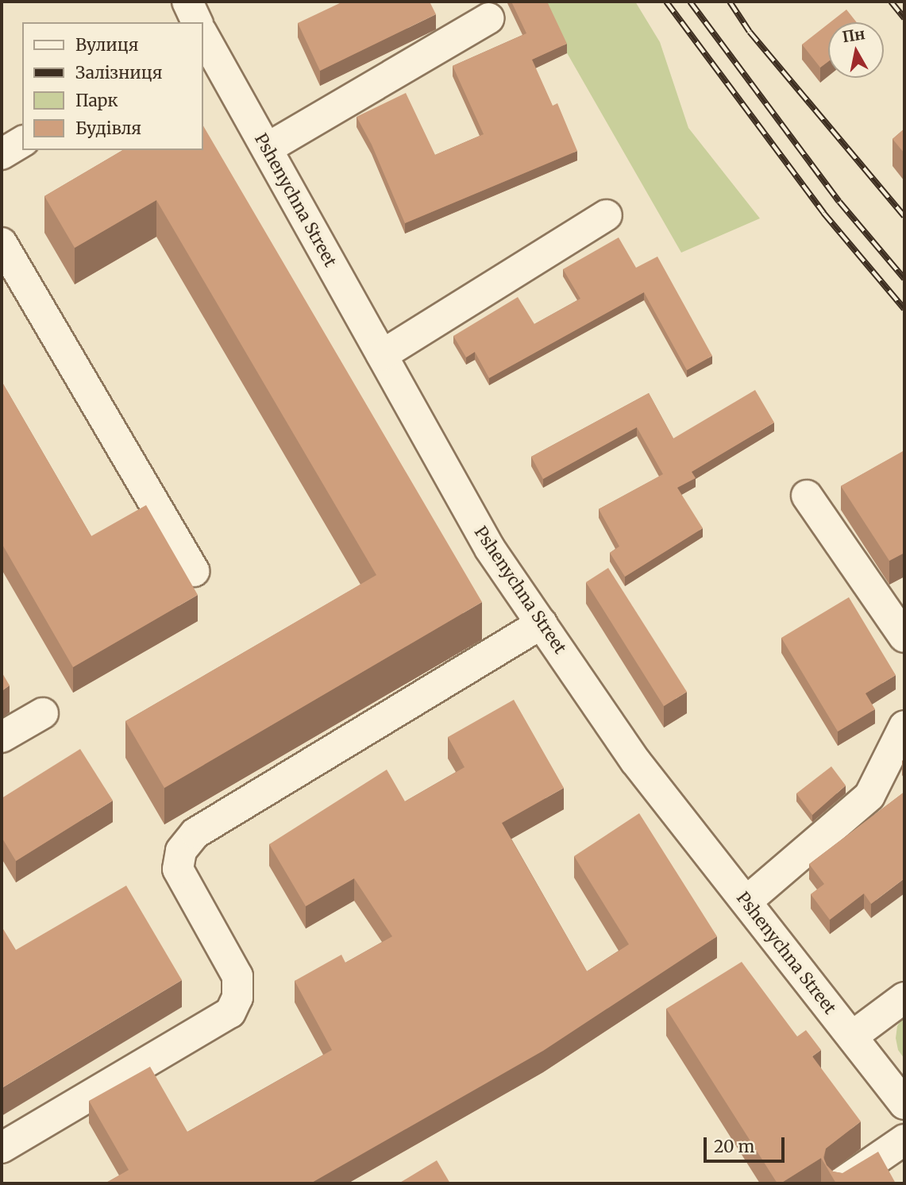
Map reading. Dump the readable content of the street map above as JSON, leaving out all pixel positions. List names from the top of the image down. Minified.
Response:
{"streets":{"street":["Pshenychna Street"]},"legend":["Вулиця","Залізниця","Парк","Будівля"],"scale_bar":"20 m","north":"top"}
